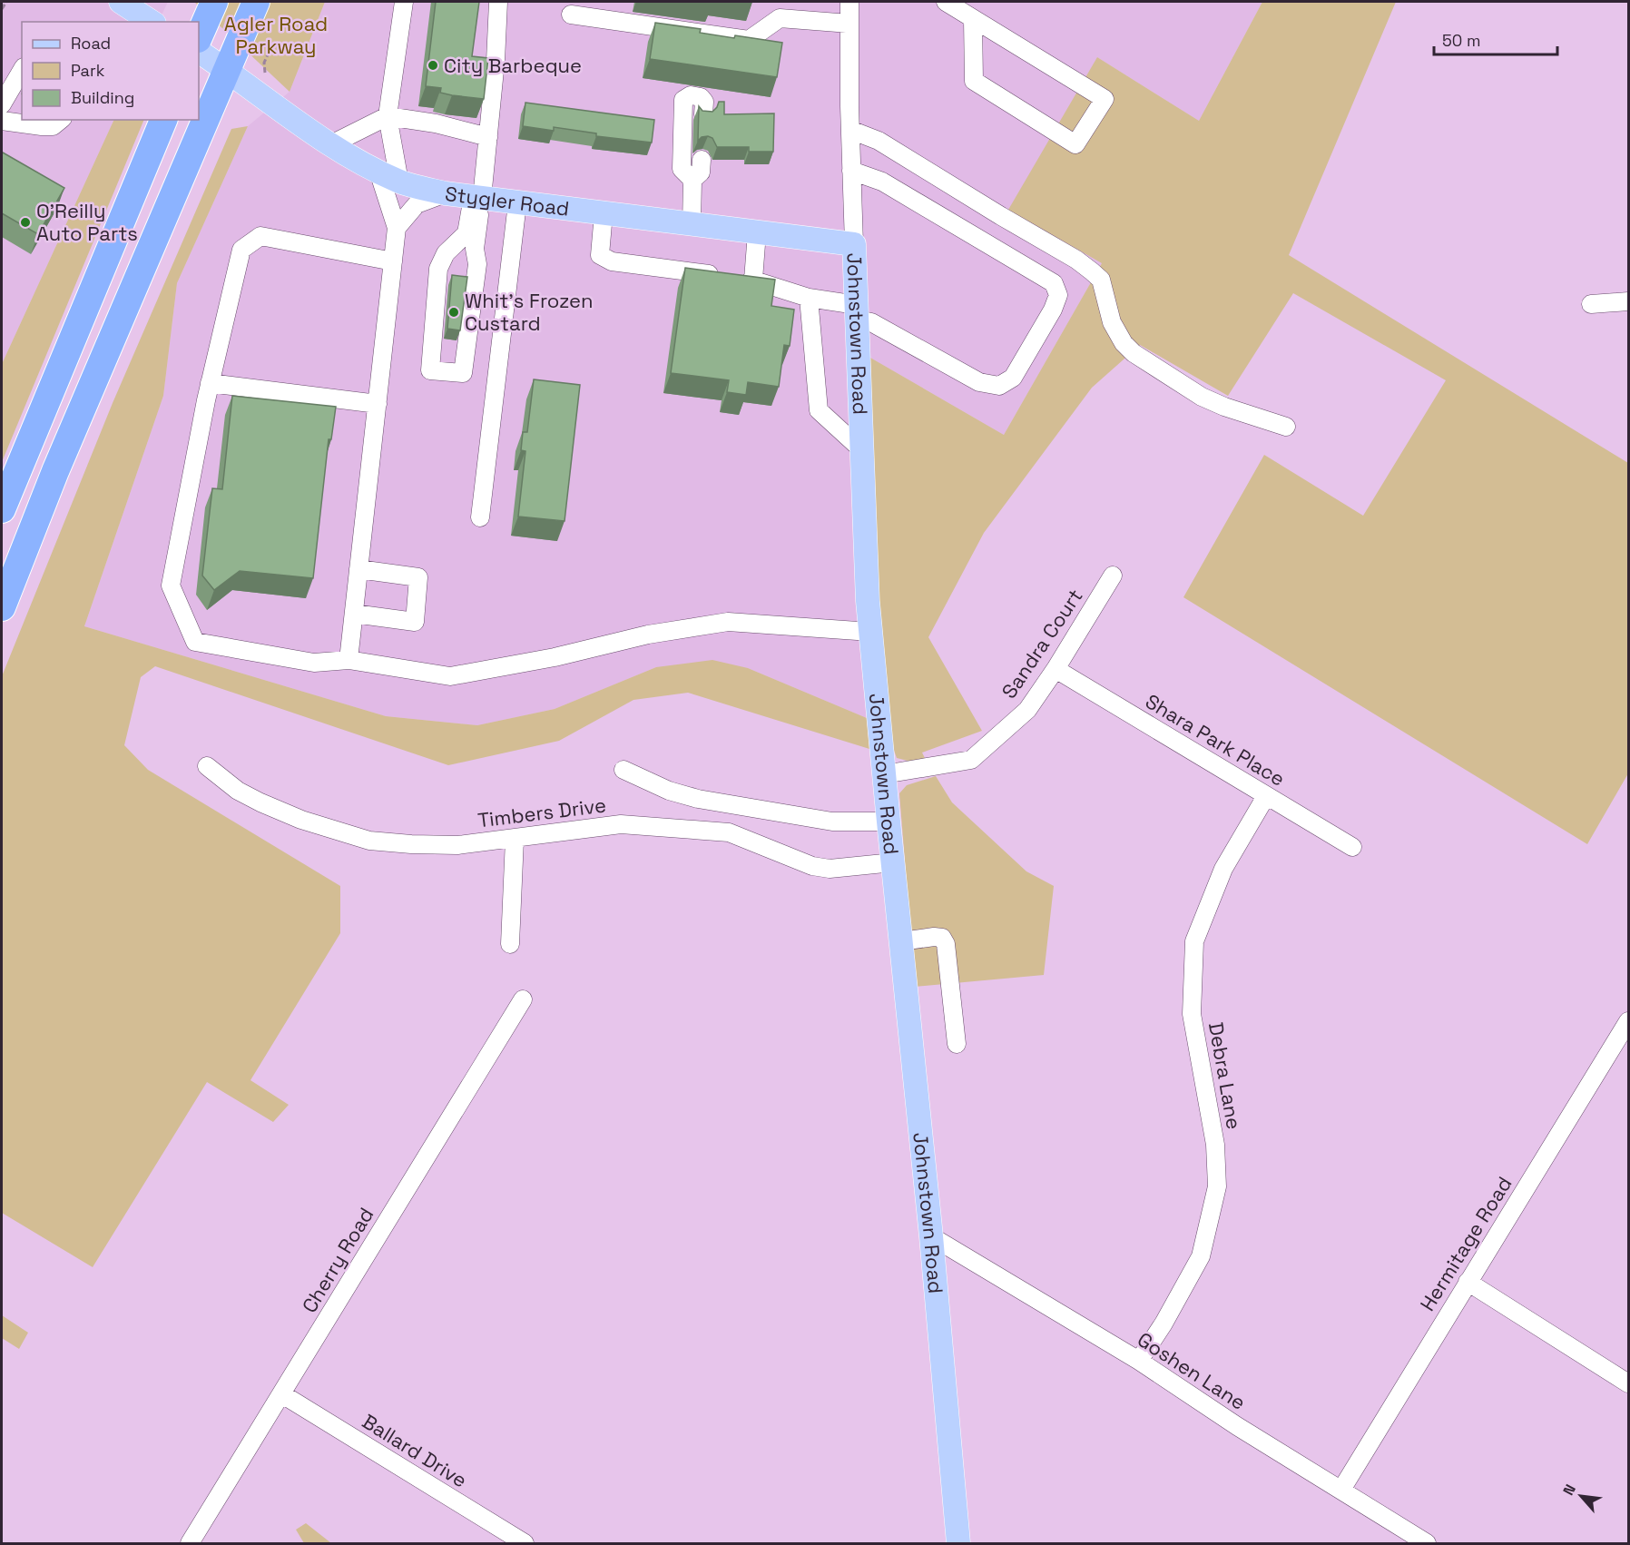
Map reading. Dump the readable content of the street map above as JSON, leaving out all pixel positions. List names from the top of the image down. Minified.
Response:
{"streets":{"main road":["Stygler Road","Johnstown Road"],"street":["Sandra Court","Shara Park Place","Timbers Drive","Debra Lane","Hermitage Road","Cherry Road","Goshen Lane","Ballard Drive"]},"crossings":[["Stygler Road","Johnstown Road"],["Johnstown Road","Sandra Court"],["Johnstown Road","Timbers Drive"],["Johnstown Road","Goshen Lane"],["Sandra Court","Shara Park Place"],["Shara Park Place","Debra Lane"],["Debra Lane","Goshen Lane"],["Hermitage Road","Goshen Lane"],["Cherry Road","Ballard Drive"]],"parks":["Agler Road Parkway"],"places":["City Barbeque","O'Reilly Auto Parts","Whit's Frozen Custard"],"legend":["Road","Park","Building"],"scale_bar":"50 m","north":"top left"}
